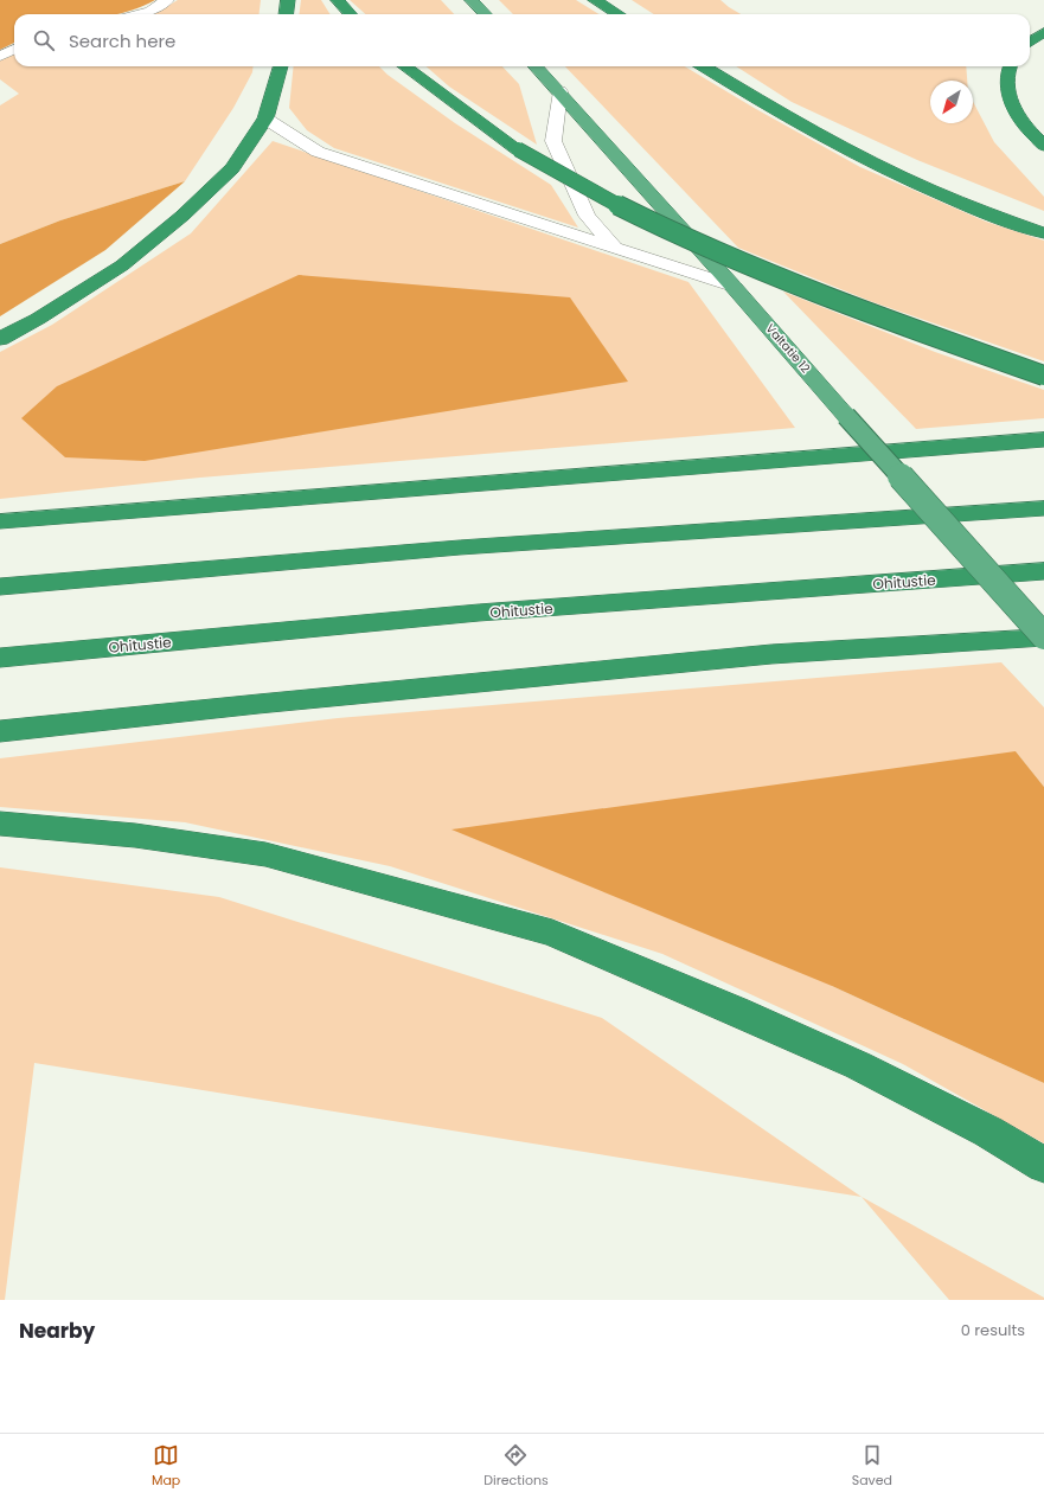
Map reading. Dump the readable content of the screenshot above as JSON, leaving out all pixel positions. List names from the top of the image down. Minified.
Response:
{"streets":{"highway":["Valtatie 12","Ohitustie"]},"north":"bottom left","page":{"search":"Search here","heading":["Nearby","0 results"],"nav":["Map","Directions","Saved"]}}
